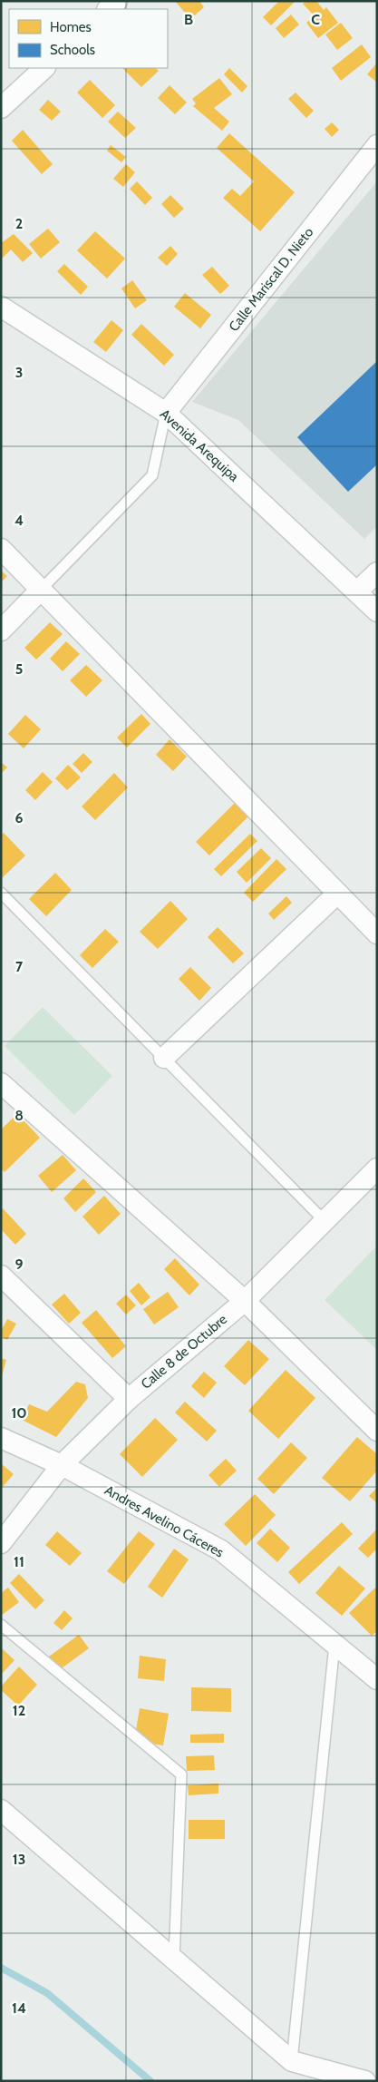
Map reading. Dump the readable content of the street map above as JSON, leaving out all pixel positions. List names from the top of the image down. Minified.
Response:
{"streets":{"street":["Calle Mariscal D. Nieto","Avenida Arequipa","Calle 8 de Octubre","Andres Avelino Cáceres"]},"crossings":[["Calle Mariscal D. Nieto","Avenida Arequipa"],["Calle 8 de Octubre","Andres Avelino Cáceres"]],"legend":["Homes","Schools"],"grid":{"columns":["B","C"],"rows":["2","3","4","5","6","7","8","9","10","11","12","13","14"]}}
